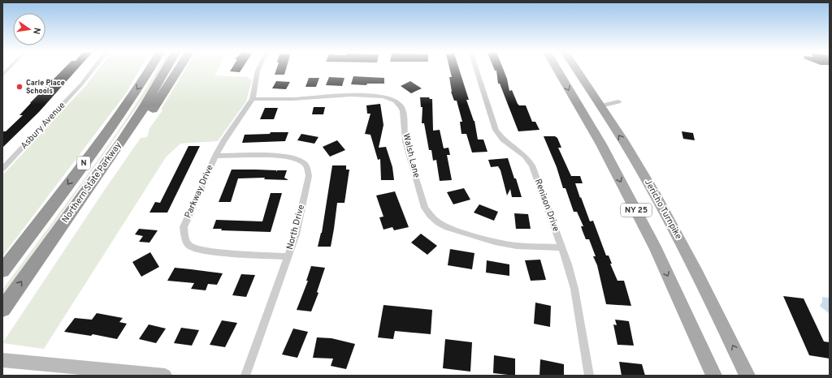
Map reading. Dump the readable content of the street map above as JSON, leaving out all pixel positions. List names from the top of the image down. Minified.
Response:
{"streets":{"highway":["N","Northern State Parkway"],"main road":["Jericho Turnpike","NY 25"],"street":["Asbury Avenue","Walsh Lane","Parkway Drive","Renison Drive","North Drive"]},"crossings":[["Walsh Lane","Parkway Drive"],["Walsh Lane","Renison Drive"],["Parkway Drive","North Drive"]],"places":["Carle Place Schools"],"north":"right"}
